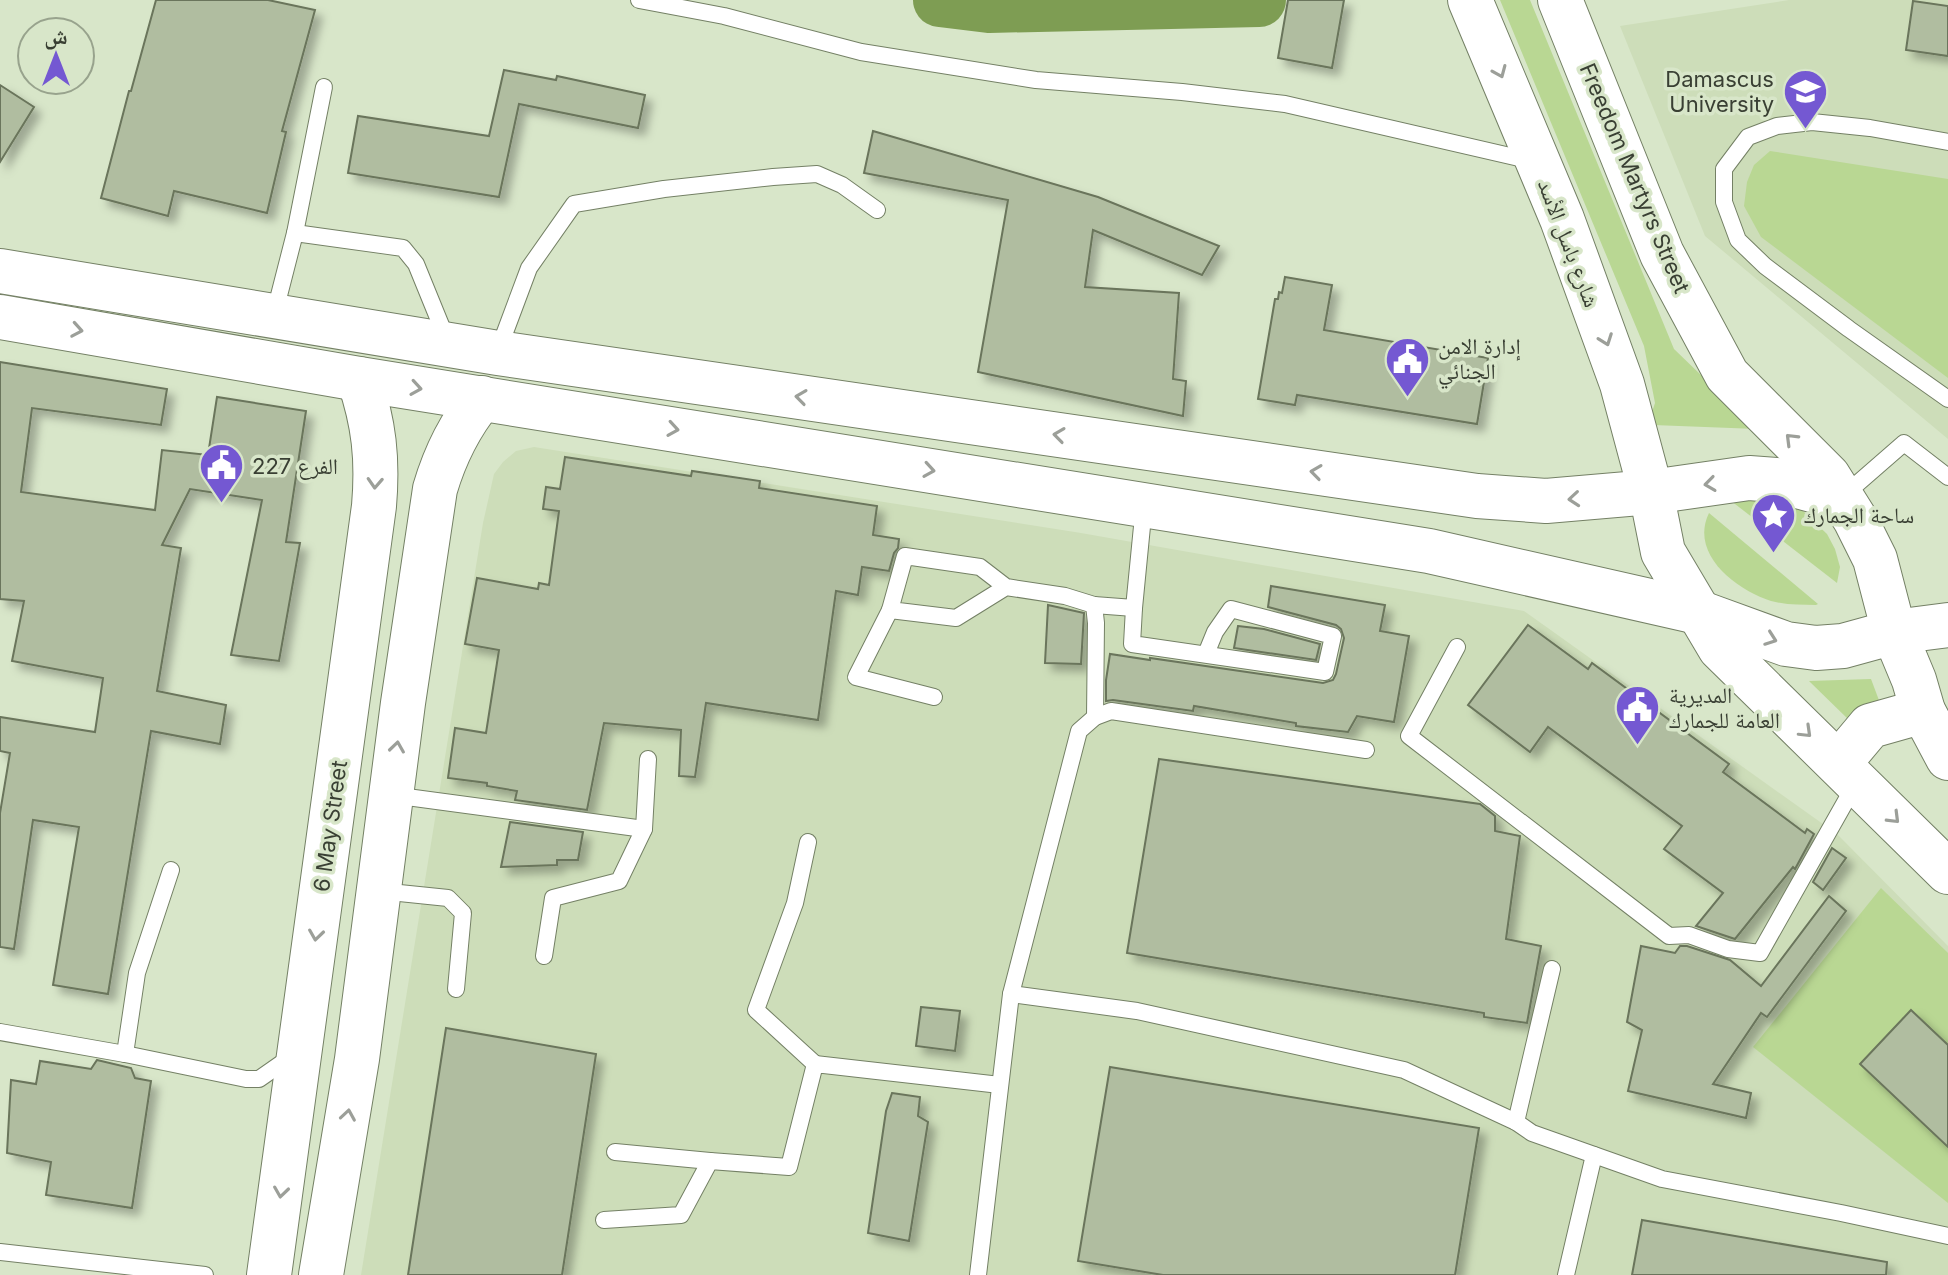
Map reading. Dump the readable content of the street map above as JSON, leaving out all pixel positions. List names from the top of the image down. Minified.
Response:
{"streets":{"main road":["Freedom Martyrs Street","شارع باسل الأسد","6 May Street"]},"one_way":["Freedom Martyrs Street","شارع باسل الأسد"],"places":{"school or university":["Damascus University"],"public building":["إدارة الامن الجنائي","الفرع 227","المديرية العامة للجمارك"],"place":["ساحة الجمارك"]},"north":"top"}
